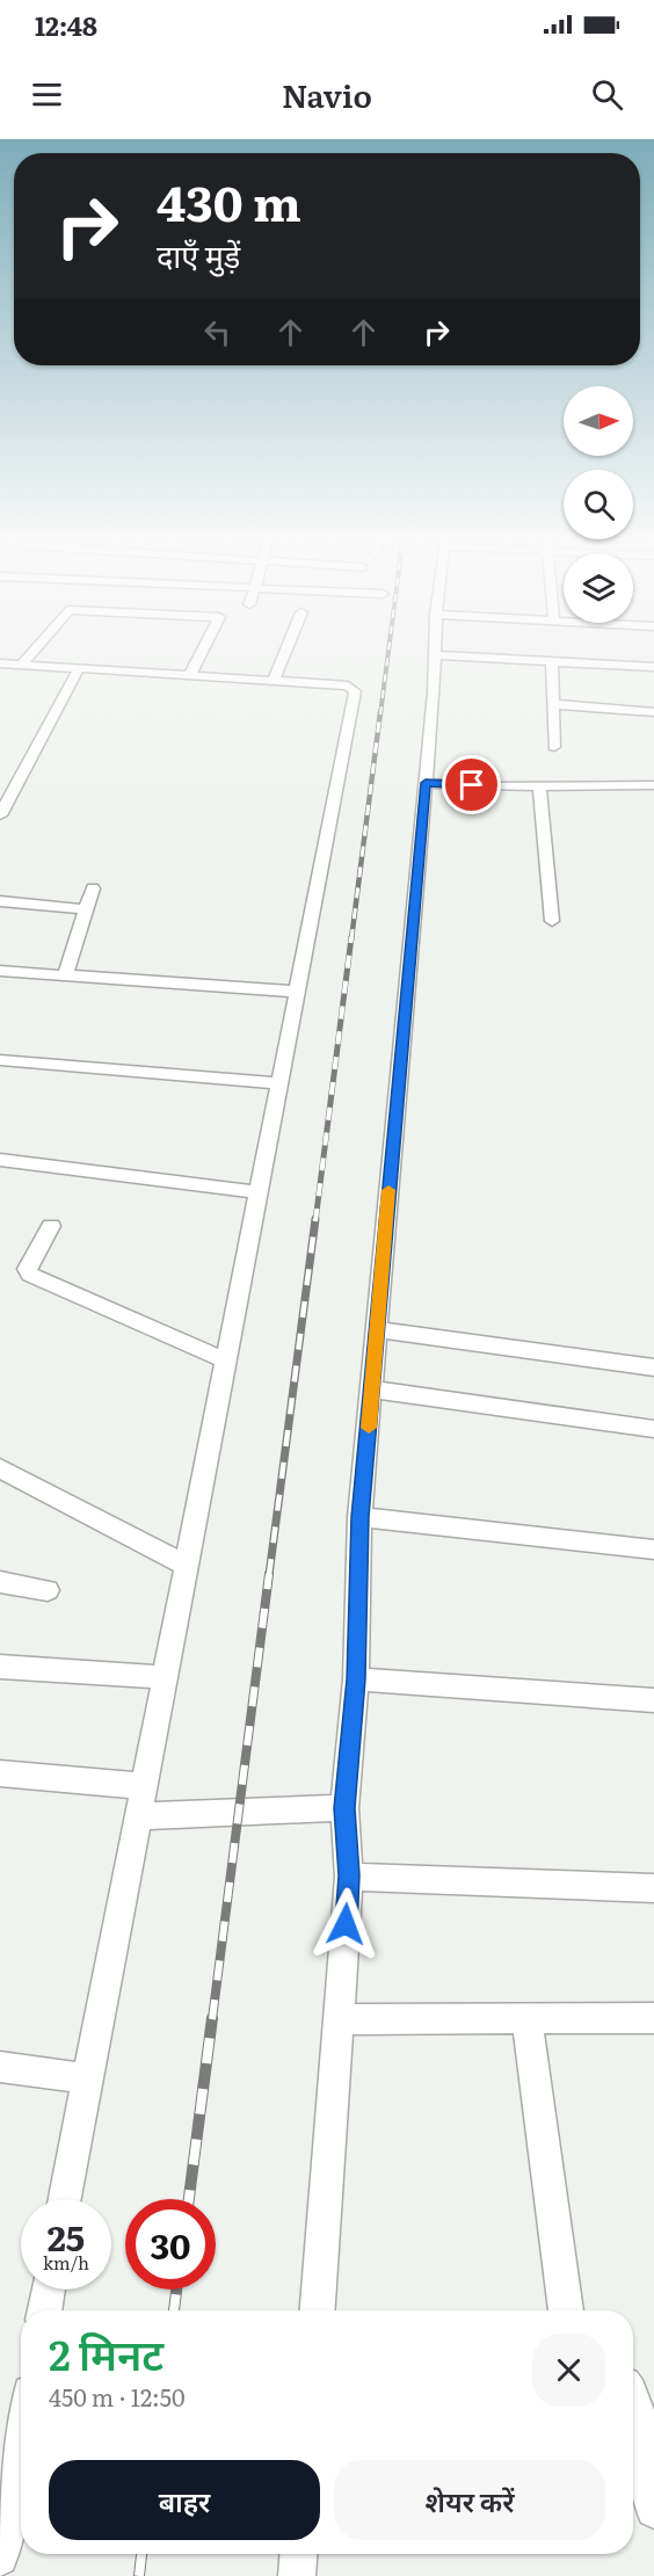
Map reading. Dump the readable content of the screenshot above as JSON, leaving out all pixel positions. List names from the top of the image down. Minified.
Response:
{"north":"right","page":{"status":"12:48","header":"Navio","turn":["430 m","दाएँ मुड़ें"],"speed":"25 km/h","limit":"30","heading":["2 मिनट","450 m · 12:50"],"buttons":["बाहर","शेयर करें"]}}
